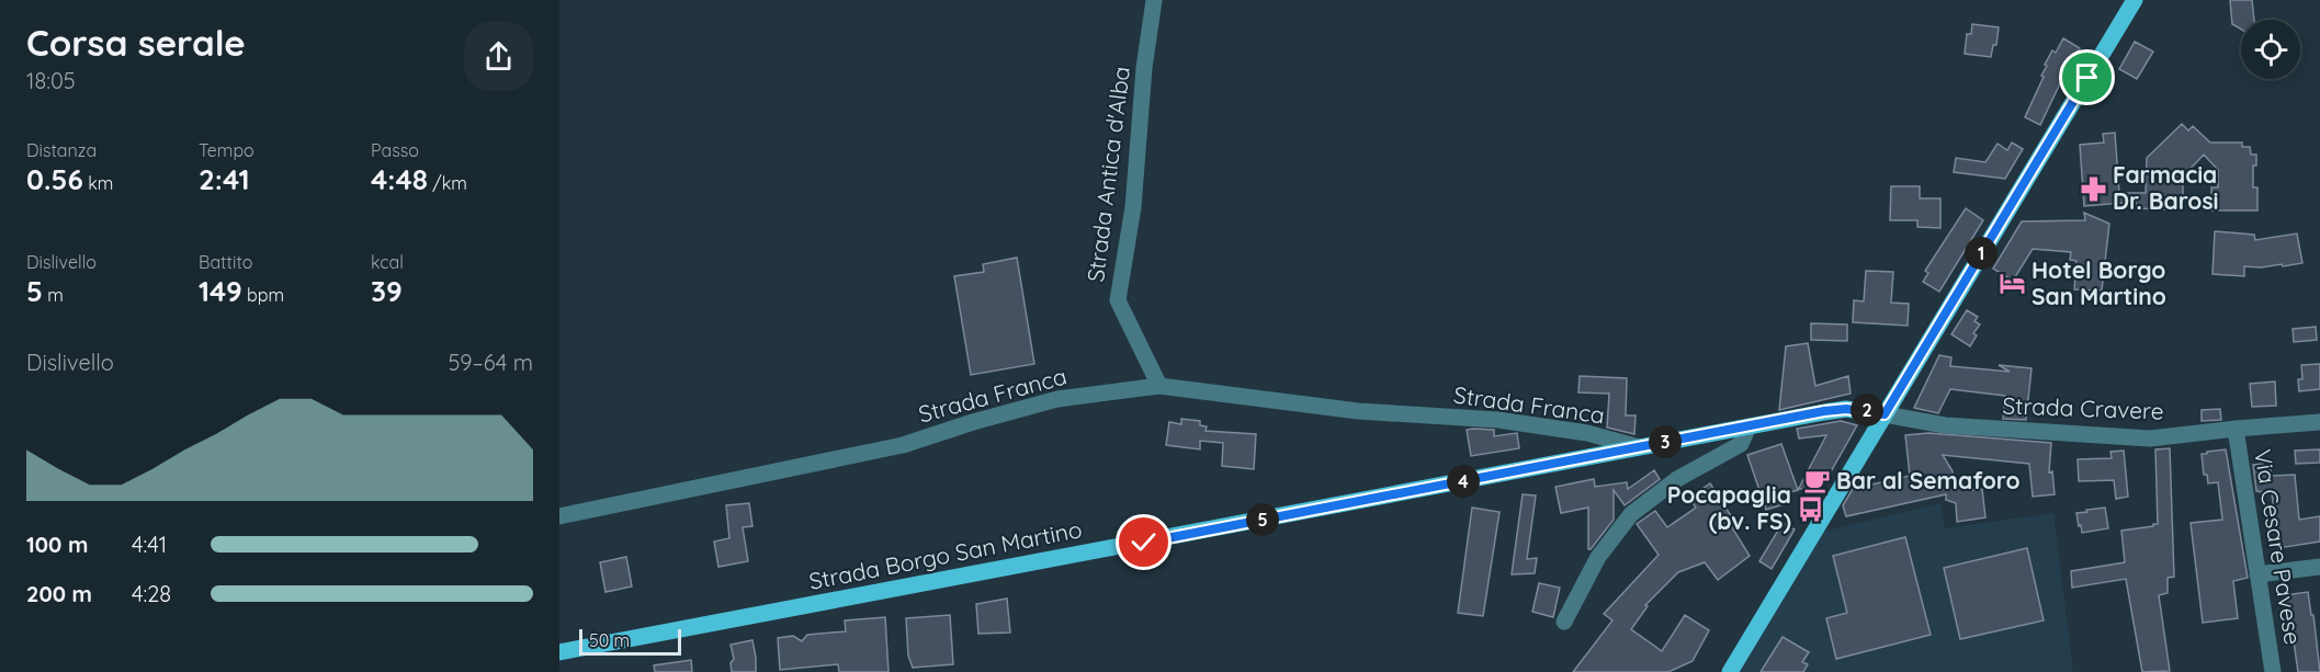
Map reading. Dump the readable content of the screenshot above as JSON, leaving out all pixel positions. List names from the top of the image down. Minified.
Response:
{"streets":{"main road":["Strada Borgo San Martino"],"street":["Strada Antica d'Alba","Strada Franca","Strada Cravere","Via Cesare Pavese"]},"crossings":[["Strada Antica d'Alba","Strada Franca"],["Strada Franca","Strada Borgo San Martino"],["Strada Cravere","Via Cesare Pavese"],["Strada Cravere","Strada Borgo San Martino"]],"places":{"pharmacy":["Farmacia Dr. Barosi"],"hotel":["Hotel Borgo San Martino"],"cafe":["Bar al Semaforo"],"bus stop":["Pocapaglia (bv. FS)"]},"scale_bar":"50 m","page":{"heading":["Corsa serale","18:05"],"stats":[["Distanza","0.56 km"],["Tempo","2:41"],["Passo","4:48 /km"],["Dislivello","5 m"],["Battito","149 bpm"],["kcal","39"]],"pins":["1","2","3","4","5"],"chart":["Dislivello","59–64 m"],"list":[{"name":"100 m","note":"4:41"},{"name":"200 m","note":"4:28"}],"scale":"50 m"}}
